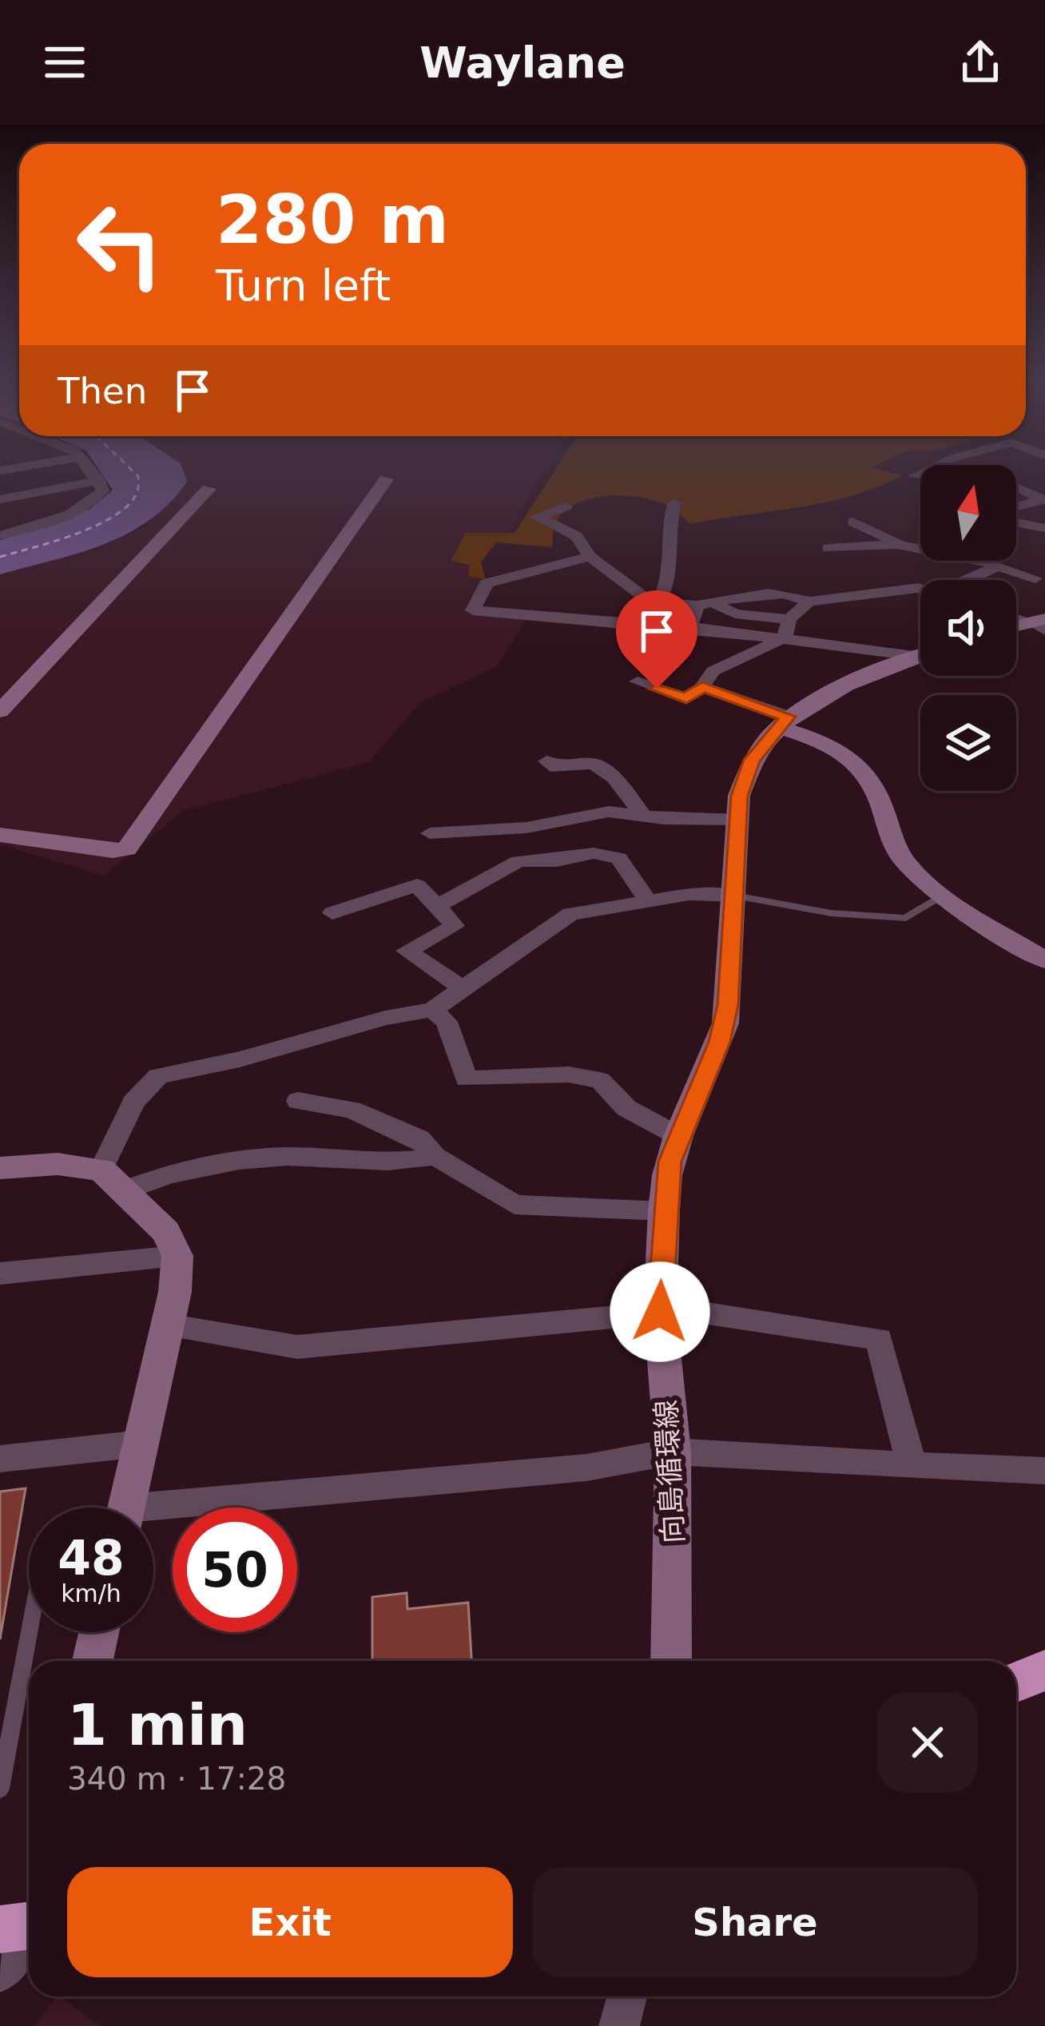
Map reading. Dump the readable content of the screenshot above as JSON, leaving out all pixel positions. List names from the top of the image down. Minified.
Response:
{"streets":{"street":["向島循環線"]},"north":"top","page":{"header":"Waylane","turn":["280 m","Turn left"],"then":"Then","speed":"48 km/h","limit":"50","heading":["1 min","340 m · 17:28"],"buttons":["Exit","Share"]}}
